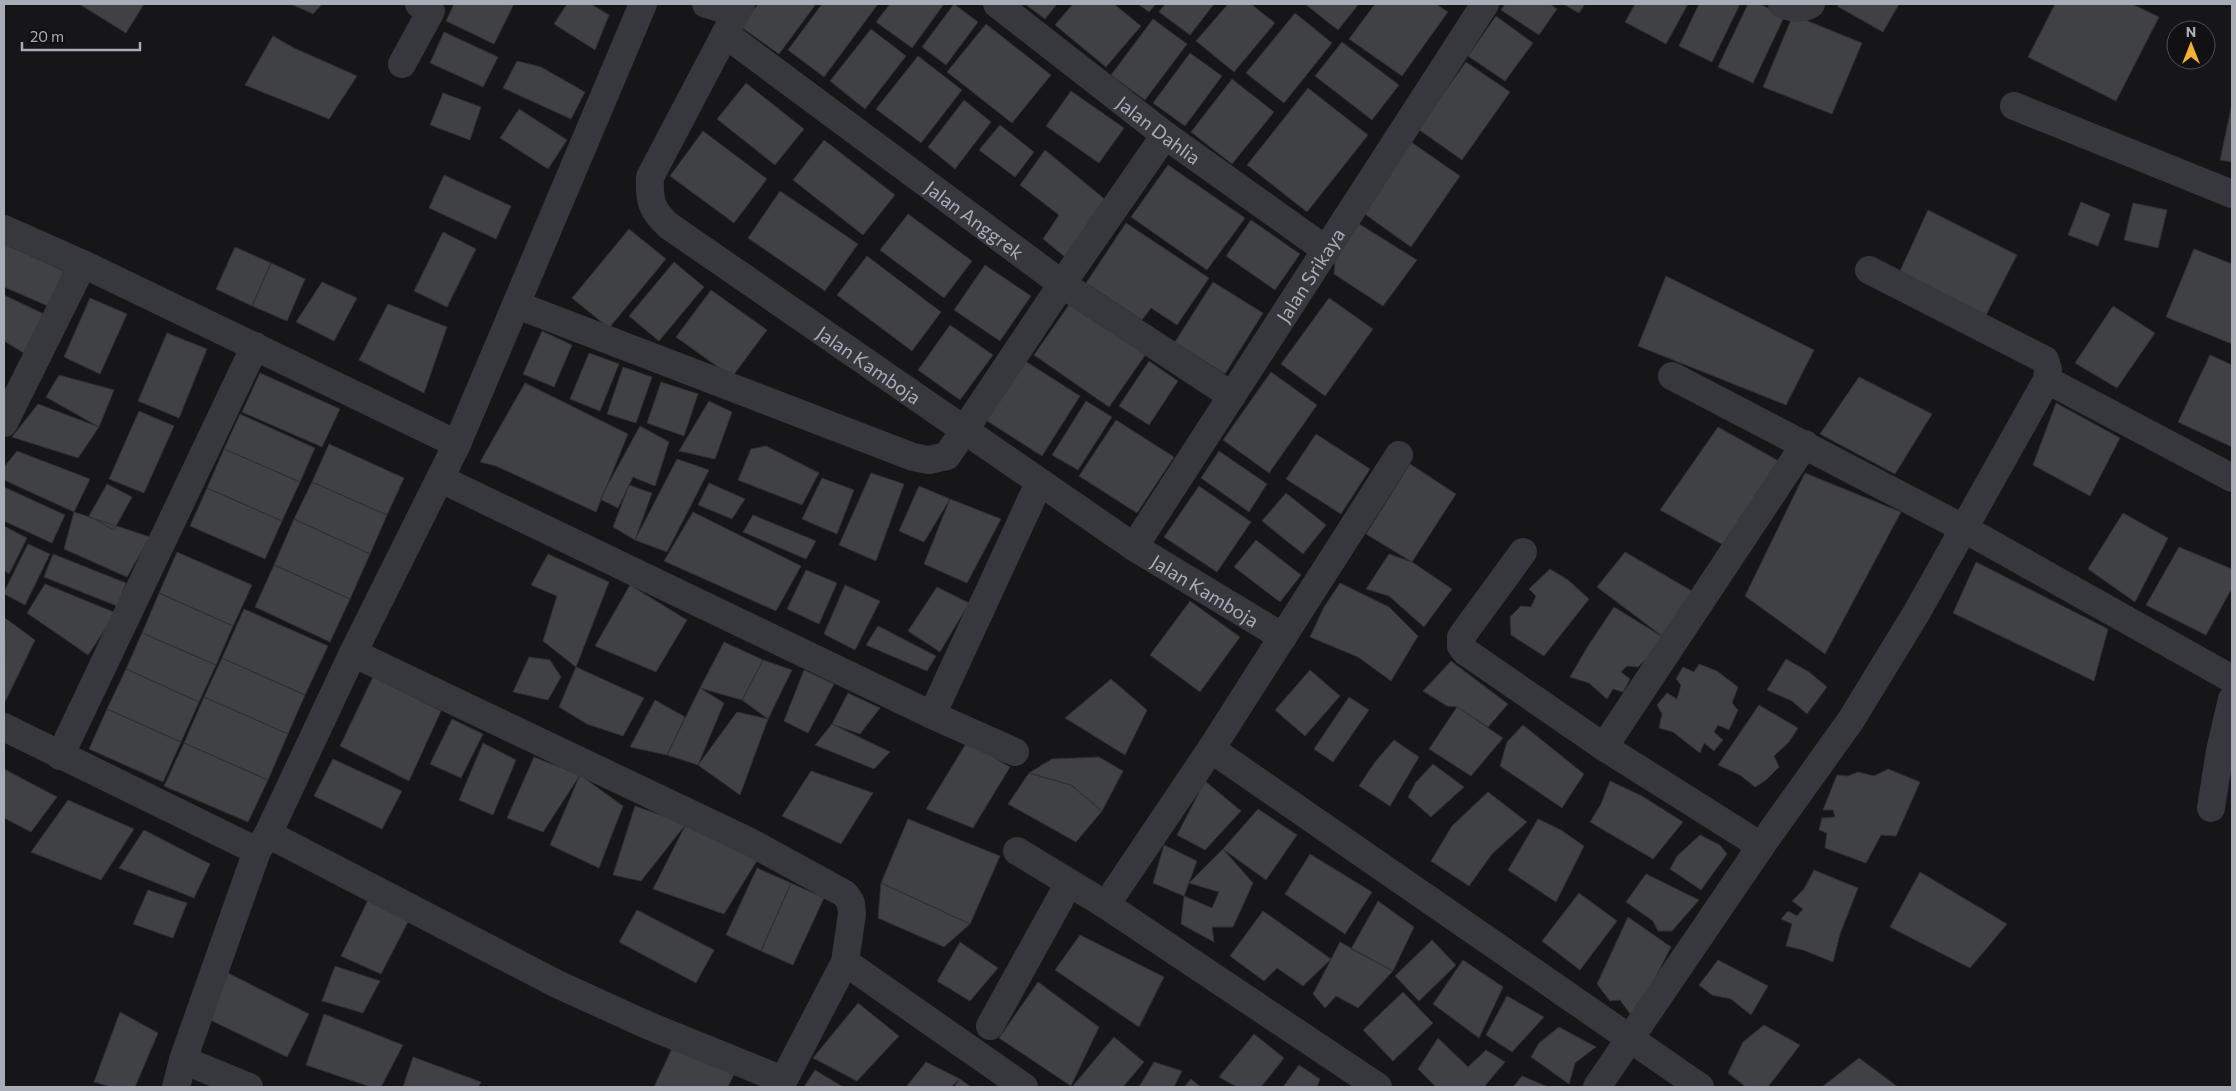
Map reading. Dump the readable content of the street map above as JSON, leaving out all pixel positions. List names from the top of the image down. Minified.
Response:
{"streets":{"street":["Jalan Dahlia","Jalan Anggrek","Jalan Srikaya","Jalan Kamboja"]},"crossings":[["Jalan Dahlia","Jalan Srikaya"],["Jalan Anggrek","Jalan Srikaya"],["Jalan Anggrek","Jalan Kamboja"],["Jalan Srikaya","Jalan Kamboja"]],"scale_bar":"20 m","north":"top"}
